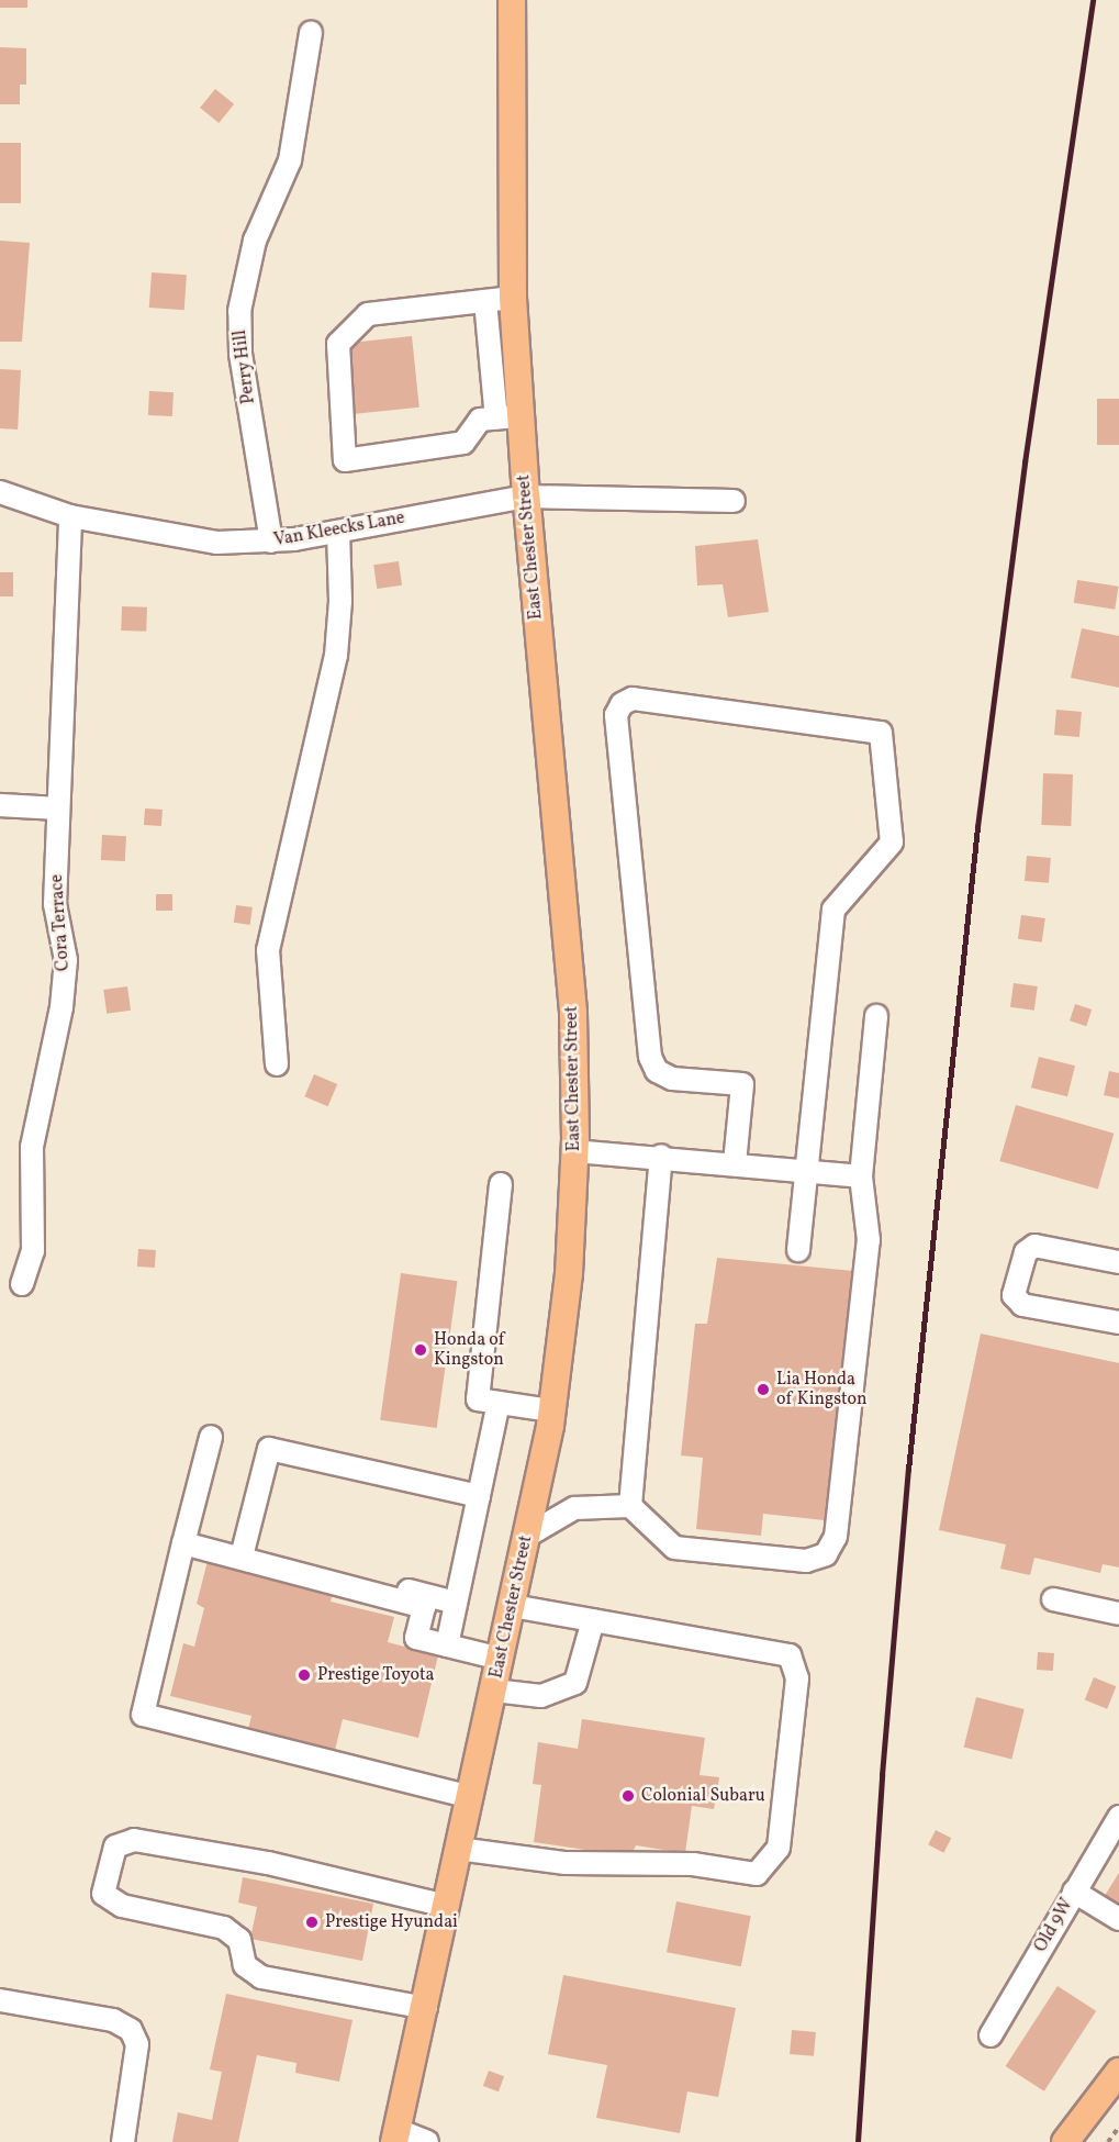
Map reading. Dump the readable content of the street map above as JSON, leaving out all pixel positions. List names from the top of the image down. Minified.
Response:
{"streets":{"main road":["East Chester Street"],"street":["Perry Hill","Van Kleecks Lane","Cora Terrace","Old 9W"]},"crossings":[["Perry Hill","Van Kleecks Lane"],["Van Kleecks Lane","East Chester Street"],["Van Kleecks Lane","Cora Terrace"]],"places":["Honda of Kingston","Lia Honda of Kingston","Prestige Toyota","Colonial Subaru","Prestige Hyundai"]}
